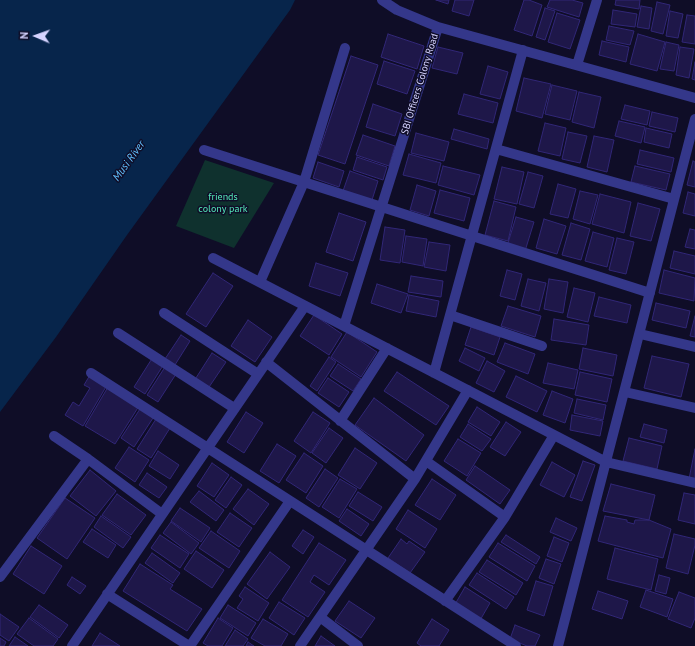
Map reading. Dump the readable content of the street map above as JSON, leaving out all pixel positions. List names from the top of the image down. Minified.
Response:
{"streets":{"street":["SBI Officers Colony Road"]},"water":["Musi River"],"parks":["friends colony park"],"north":"left"}
